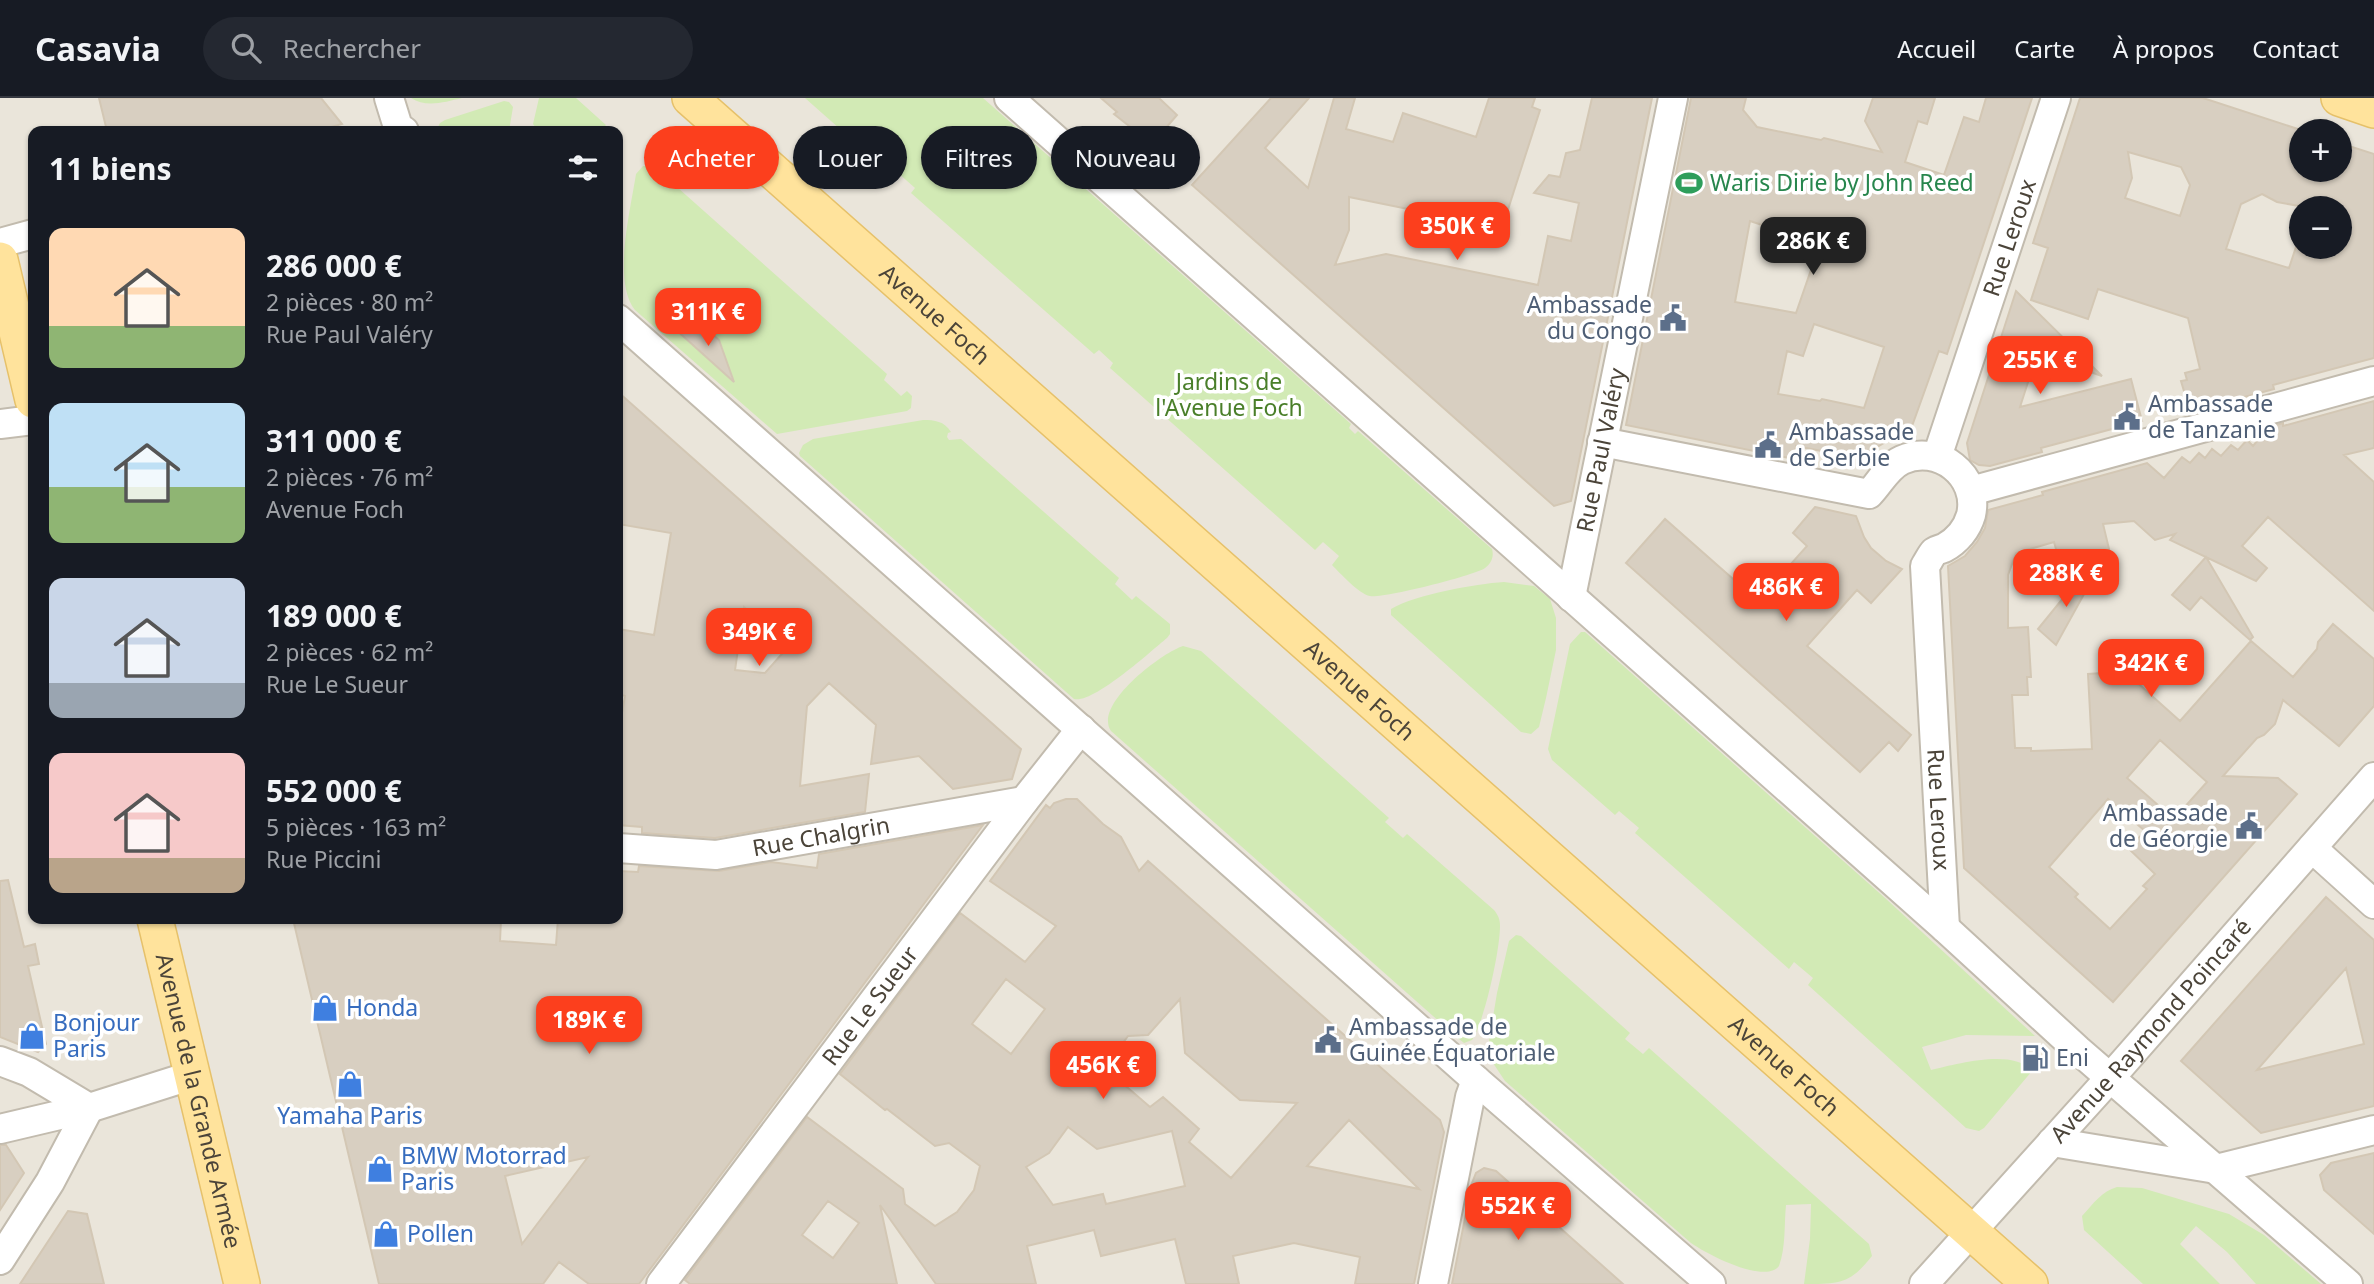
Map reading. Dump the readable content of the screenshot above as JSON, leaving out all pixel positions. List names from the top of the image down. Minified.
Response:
{"streets":{"main road":["Avenue Foch","Avenue de la Grande Armée"],"street":["Rue Leroux","Rue Paul Valéry","Rue Chalgrin","Rue Le Sueur","Avenue Raymond Poincaré"]},"crossings":[["Avenue Foch","Avenue Raymond Poincaré"],["Rue Chalgrin","Rue Le Sueur"]],"parks":["Jardins de l'Avenue Foch"],"places":{"sports":["Waris Dirie by John Reed"],"public building":["Ambassade du Congo","Ambassade de Tanzanie","Ambassade de Serbie","Ambassade de Géorgie","Ambassade de Guinée Équatoriale"],"shop":["Honda","Bonjour Paris","Yamaha Paris","BMW Motorrad Paris","Pollen"],"fuel station":["Eni"]},"page":{"header":"Casavia","search":"Rechercher","nav":["Accueil","Carte","À propos","Contact"],"map_buttons":["+","−"],"chip":["Acheter","Louer","Filtres","Nouveau"],"heading":"11 biens","price":["350K €","286K €","311K €","255K €","288K €","486K €","349K €","342K €","189K €","456K €","552K €"],"list":[{"name":"286 000 €","note":"2 pièces · 80 m² · Rue Paul Valéry"},{"name":"311 000 €","note":"2 pièces · 76 m² · Avenue Foch"},{"name":"189 000 €","note":"2 pièces · 62 m² · Rue Le Sueur"},{"name":"552 000 €","note":"5 pièces · 163 m² · Rue Piccini"}]}}
